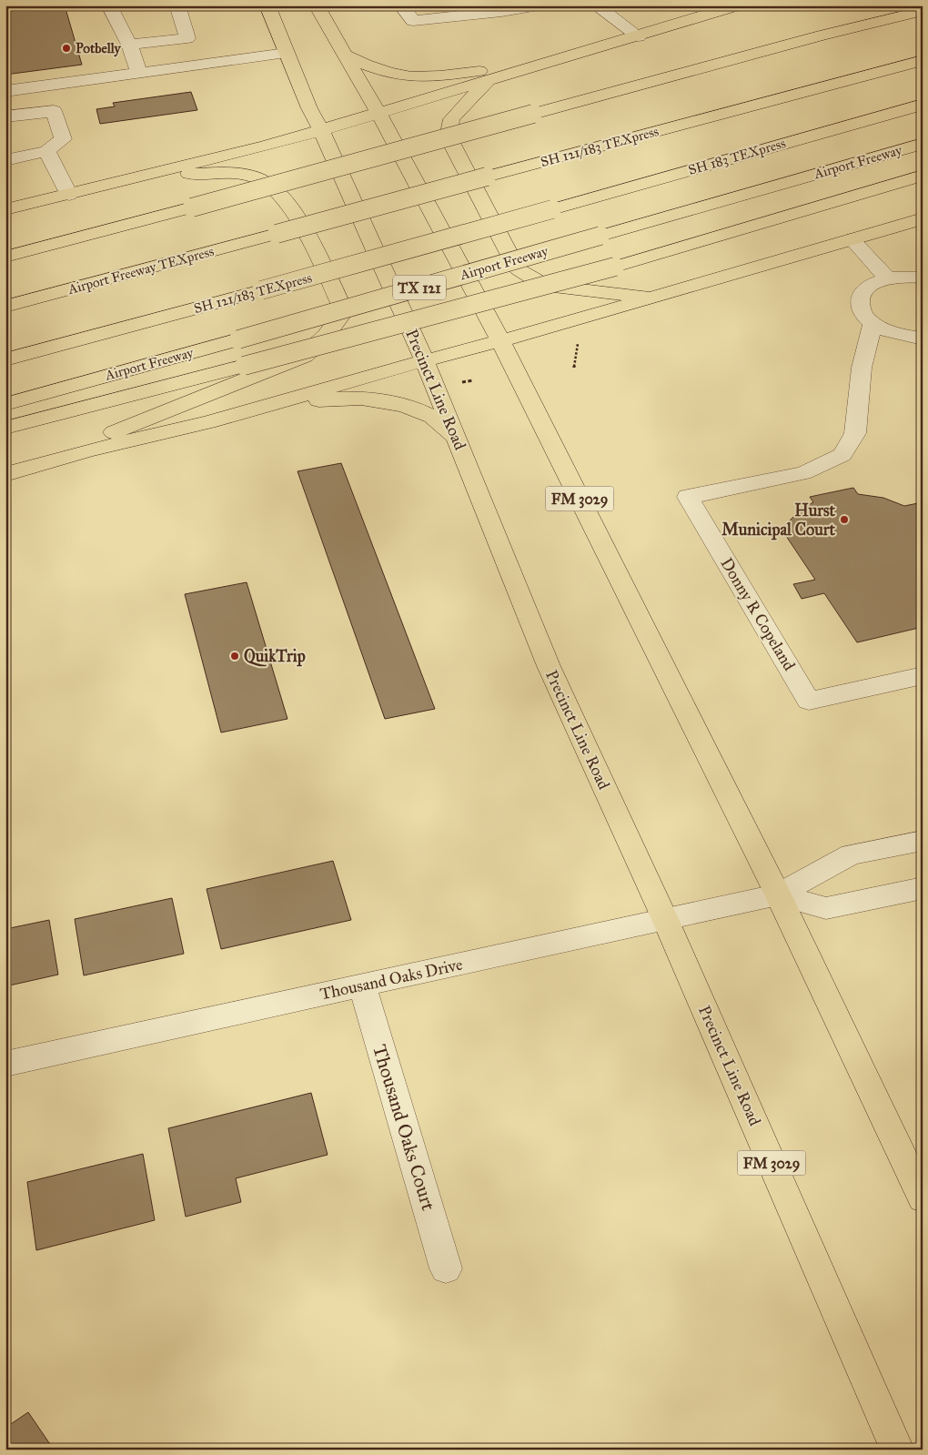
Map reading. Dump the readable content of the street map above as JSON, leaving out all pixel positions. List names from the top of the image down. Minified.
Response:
{"streets":{"main road":["SH 121/183 TEXpress","SH 183 TEXpress","Airport Freeway","Airport Freeway TEXpress","TX 121","Precinct Line Road","FM 3029"],"street":["Donny R Copeland","Thousand Oaks Drive","Thousand Oaks Court"]},"crossings":[["SH 121/183 TEXpress","SH 183 TEXpress"],["SH 121/183 TEXpress","Airport Freeway TEXpress"],["Precinct Line Road","Thousand Oaks Drive"],["FM 3029","Thousand Oaks Drive"],["Thousand Oaks Drive","Thousand Oaks Court"]],"places":["Potbelly","Hurst Municipal Court","QuikTrip"]}
